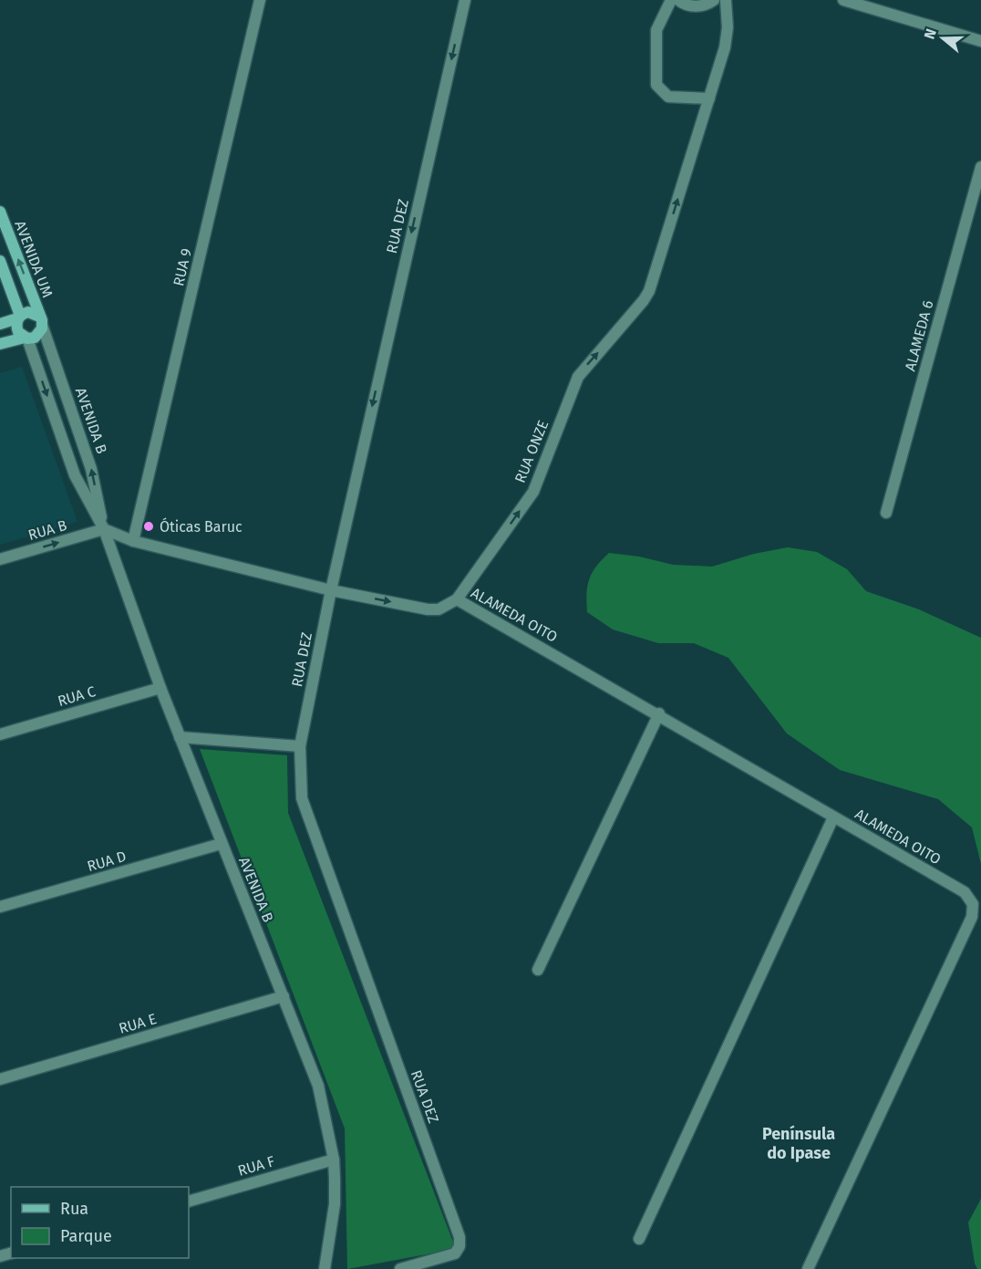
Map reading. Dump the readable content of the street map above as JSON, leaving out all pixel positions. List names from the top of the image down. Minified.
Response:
{"streets":{"main road":["AVENIDA UM"],"street":["RUA DEZ","RUA 9","ALAMEDA 6","AVENIDA B","RUA ONZE","RUA B","ALAMEDA OITO","RUA C","RUA D","RUA E","RUA F"]},"crossings":[["AVENIDA UM","AVENIDA B"],["AVENIDA B","RUA B"],["AVENIDA B","RUA C"],["AVENIDA B","RUA D"],["AVENIDA B","RUA E"],["AVENIDA B","RUA F"],["RUA ONZE","ALAMEDA OITO"]],"one_way":["RUA DEZ","RUA ONZE","RUA B"],"districts":["Península do Ipase"],"places":["Óticas Baruc"],"legend":["Rua","Parque"],"north":"left"}
